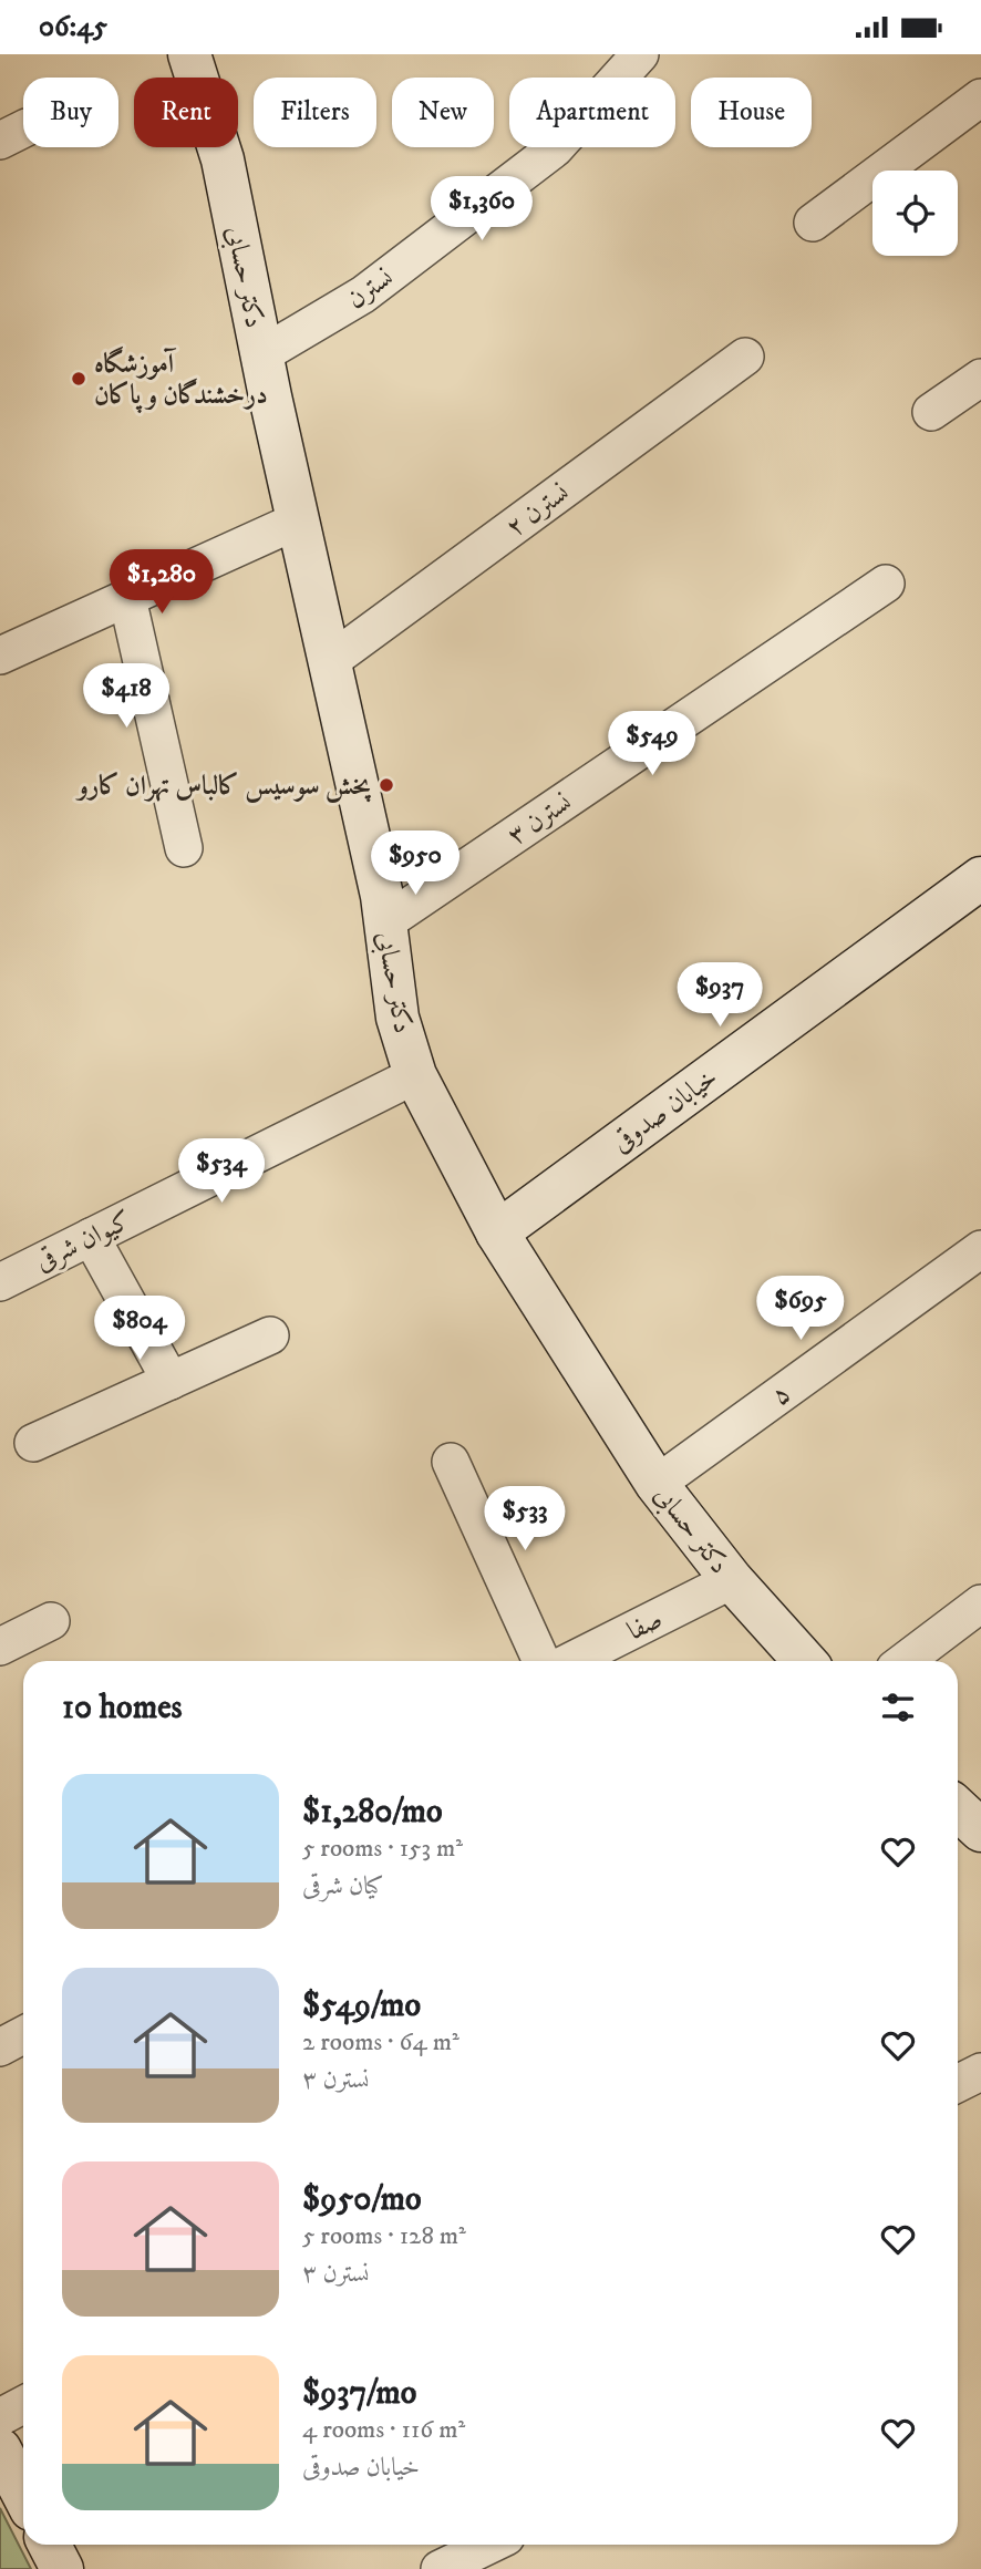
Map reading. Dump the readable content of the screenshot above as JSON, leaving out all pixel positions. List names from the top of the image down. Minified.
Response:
{"streets":{"main road":["دکتر حسابی","خیابان صدوقی"],"street":["نسترن","نسترن ۲","نسترن ۳","کیوان شرقی","۵","صفا"]},"crossings":[["دکتر حسابی","نسترن"],["دکتر حسابی","نسترن ۲"],["دکتر حسابی","نسترن ۳"],["دکتر حسابی","خیابان صدوقی"],["دکتر حسابی","کیوان شرقی"],["دکتر حسابی","۵"],["دکتر حسابی","صفا"]],"places":["آموزشگاه درخشندگان و پاکان","پخش سوسیس کالباس تهران کارو"],"page":{"status":"06:45","chip":["Buy","Rent","Filters","New","Apartment","House"],"price":["$1,360","$1,280","$418","$549","$950","$937","$534","$695","$804","$533"],"heading":"10 homes","list":[{"name":"$1,280/mo","note":"5 rooms · 153 m² · کیان شرقی"},{"name":"$549/mo","note":"2 rooms · 64 m² · نسترن ۳"},{"name":"$950/mo","note":"5 rooms · 128 m² · نسترن ۳"},{"name":"$937/mo","note":"4 rooms · 116 m² · خیابان صدوقی"}]}}
